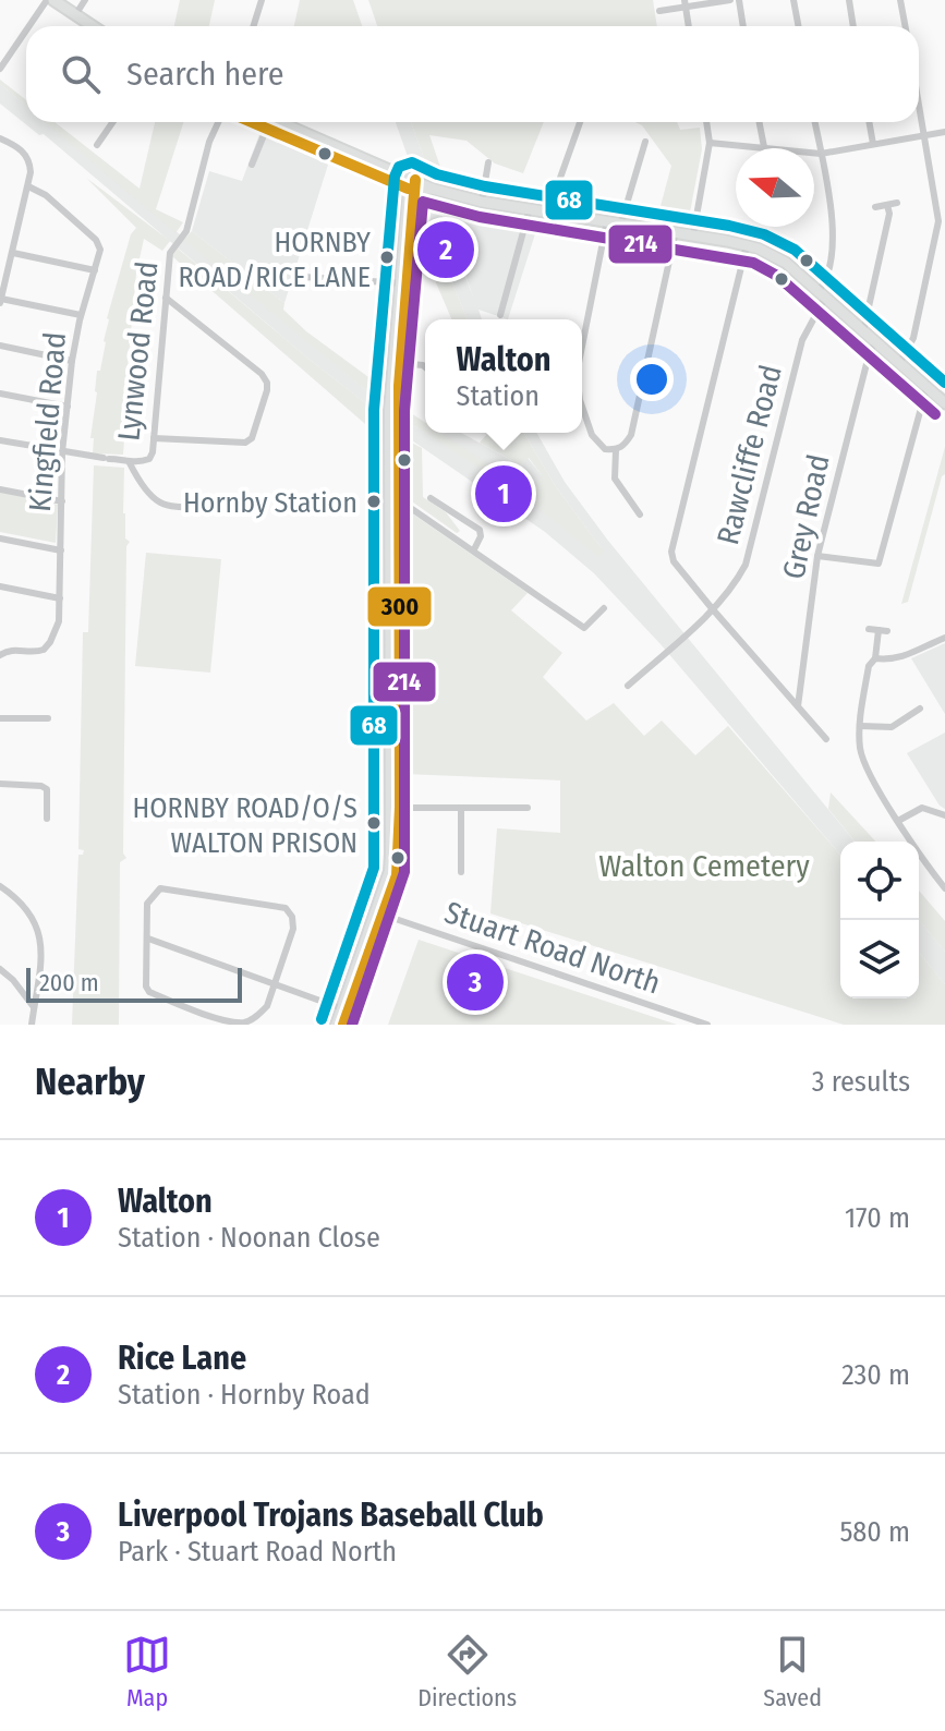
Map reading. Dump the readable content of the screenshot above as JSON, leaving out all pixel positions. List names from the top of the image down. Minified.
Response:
{"streets":{"street":["Lynwood Road","Kingfield Road","Rawcliffe Road","Grey Road","Stuart Road North"]},"crossings":[["Lynwood Road","Kingfield Road"]],"parks":["Walton Cemetery"],"places":["HORNBY ROAD/RICE LANE","Hornby Station","HORNBY ROAD/O/S WALTON PRISON"],"lines":["transit line 300","transit line 68","transit line 214"],"scale_bar":"200 m","north":"left","page":{"search":"Search here","pins":["2","1","3"],"popup":["Walton","Station"],"scale":"200 m","heading":["Nearby","3 results"],"list":[{"mark":"1","name":"Walton","note":"Station · Noonan Close","value":"170 m"},{"mark":"2","name":"Rice Lane","note":"Station · Hornby Road","value":"230 m"},{"mark":"3","name":"Liverpool Trojans Baseball Club","note":"Park · Stuart Road North","value":"580 m"}],"nav":["Map","Directions","Saved"]}}
